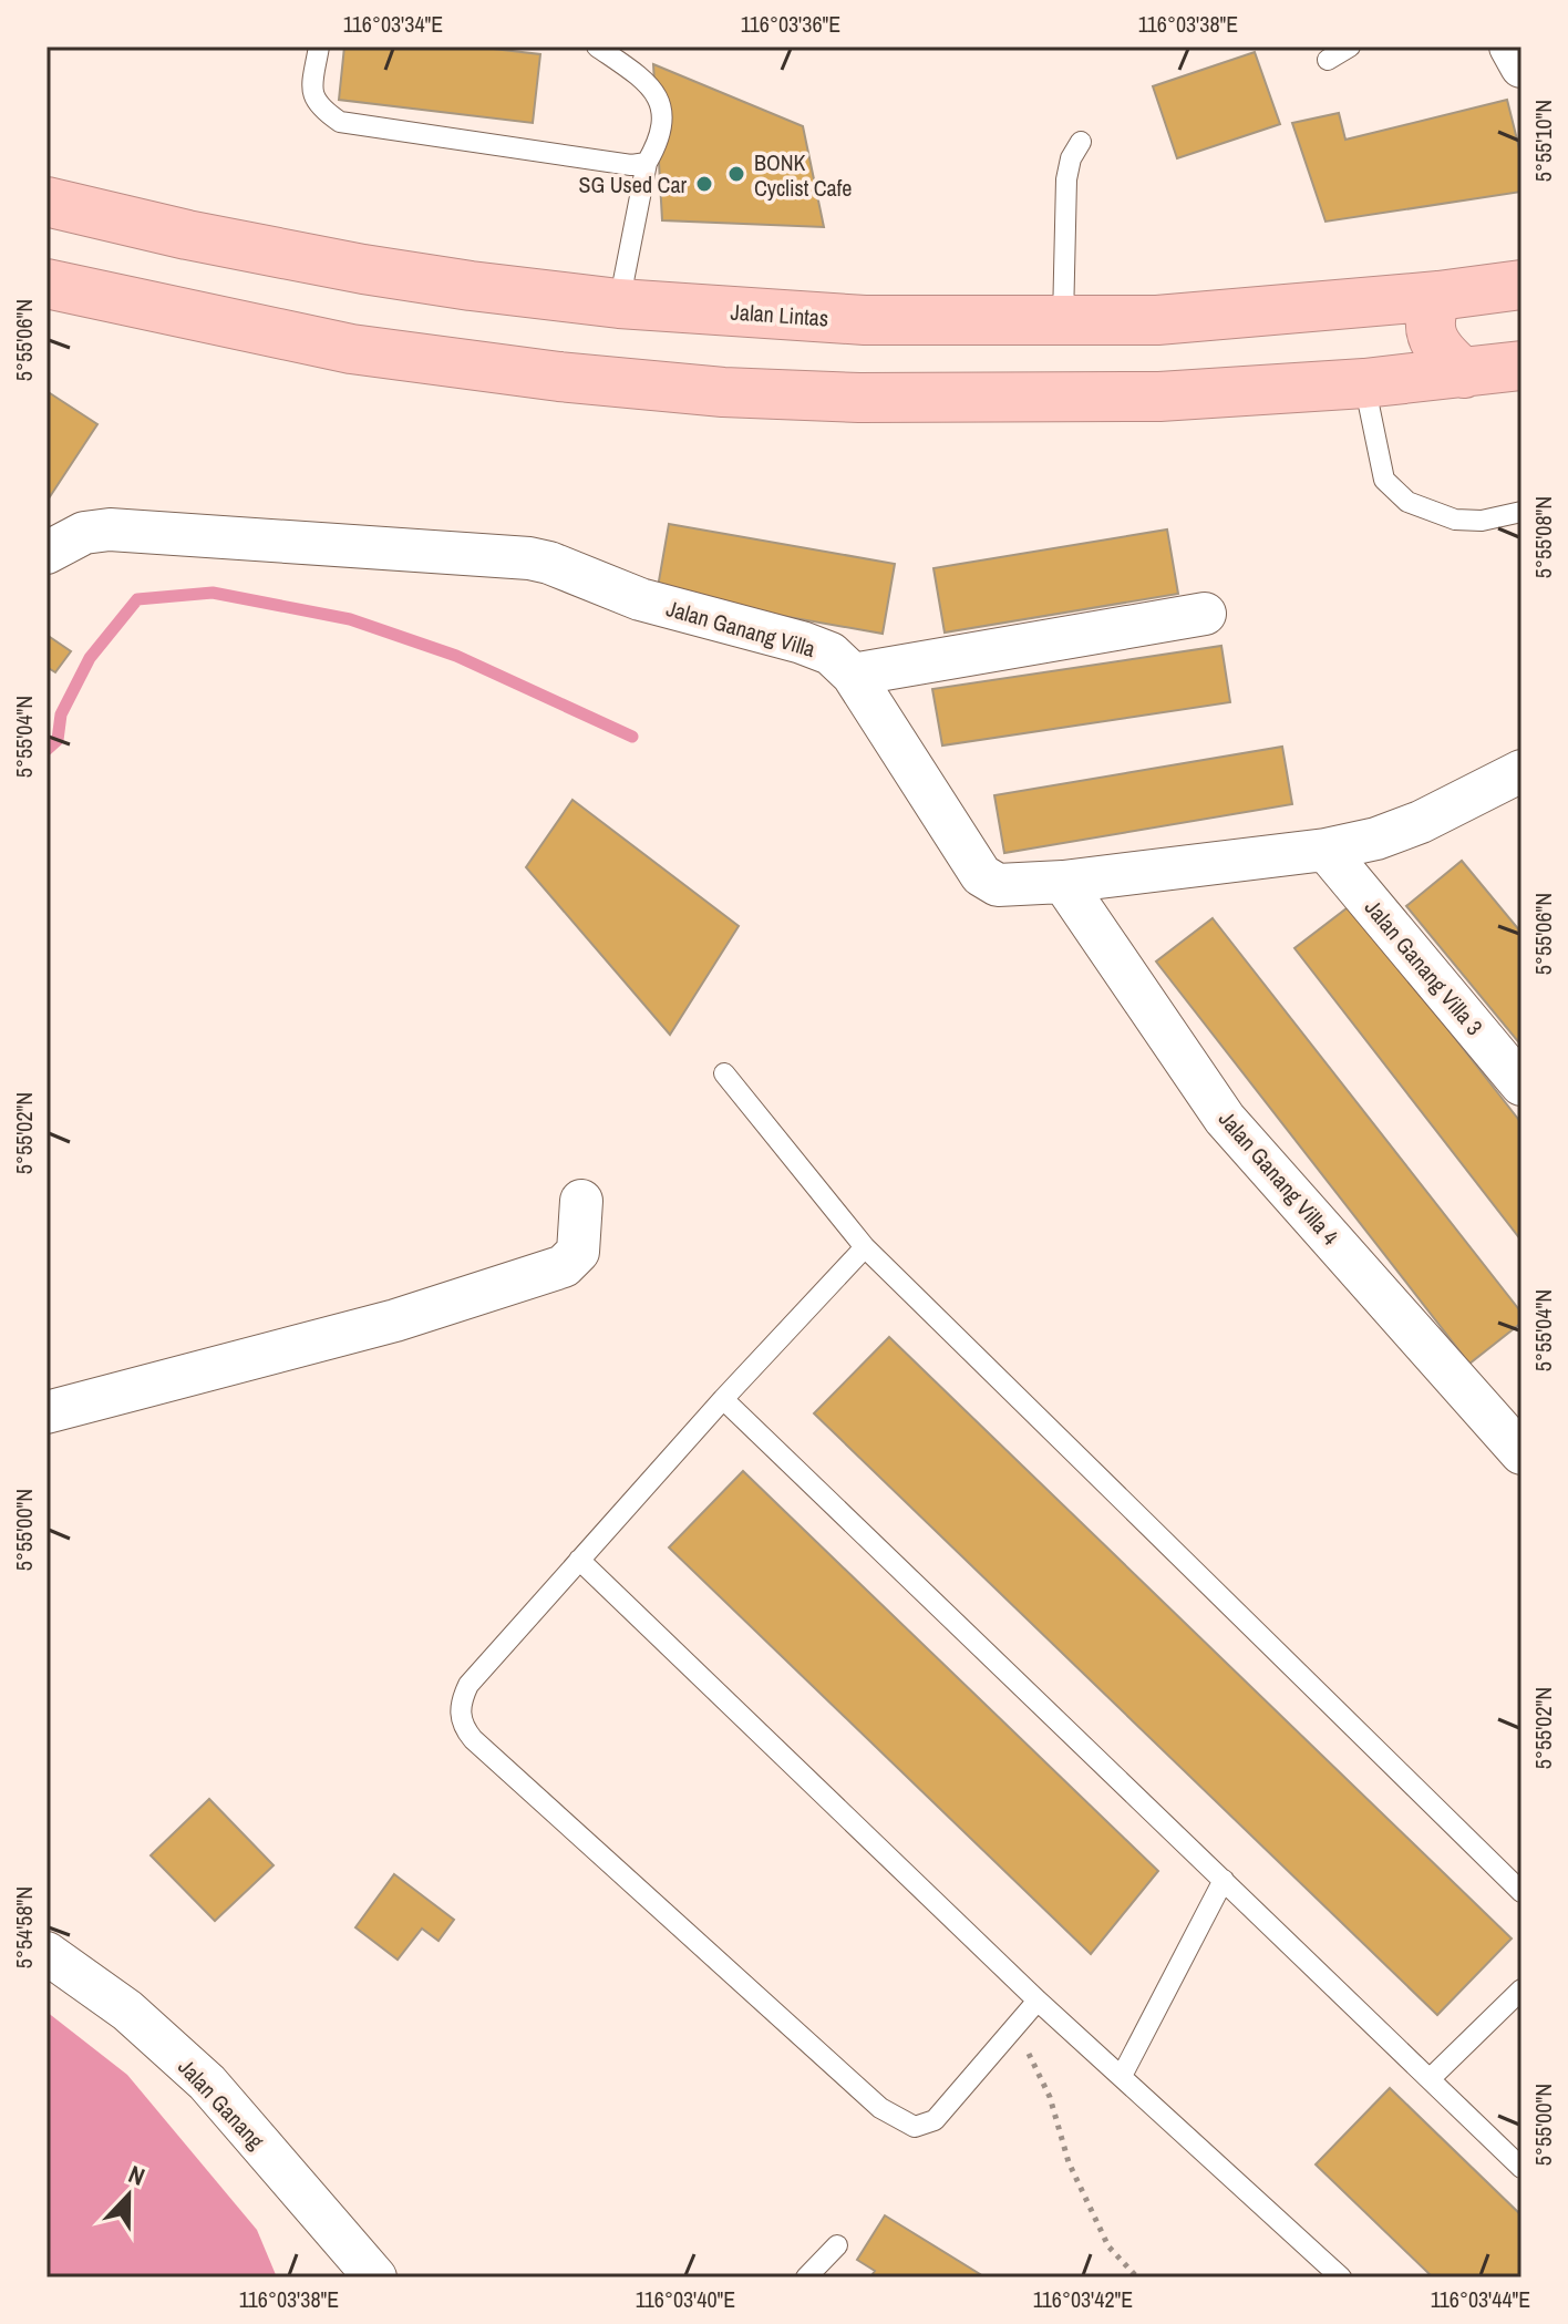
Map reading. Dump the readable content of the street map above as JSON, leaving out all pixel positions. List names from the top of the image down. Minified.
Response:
{"streets":{"highway":["Jalan Lintas"],"street":["Jalan Ganang Villa","Jalan Ganang Villa 3","Jalan Ganang Villa 4","Jalan Ganang"]},"crossings":[["Jalan Ganang Villa","Jalan Ganang Villa 3"],["Jalan Ganang Villa","Jalan Ganang Villa 4"]],"places":["BONK Cyclist Cafe","SG Used Car"],"north":"top","coordinates":["116°03'34\"E","116°03'36\"E","116°03'38\"E","5°55'10\"N","5°55'06\"N","5°55'08\"N","5°55'04\"N","5°55'02\"N","5°55'00\"N","5°54'58\"N","116°03'40\"E","116°03'42\"E","116°03'44\"E"]}
